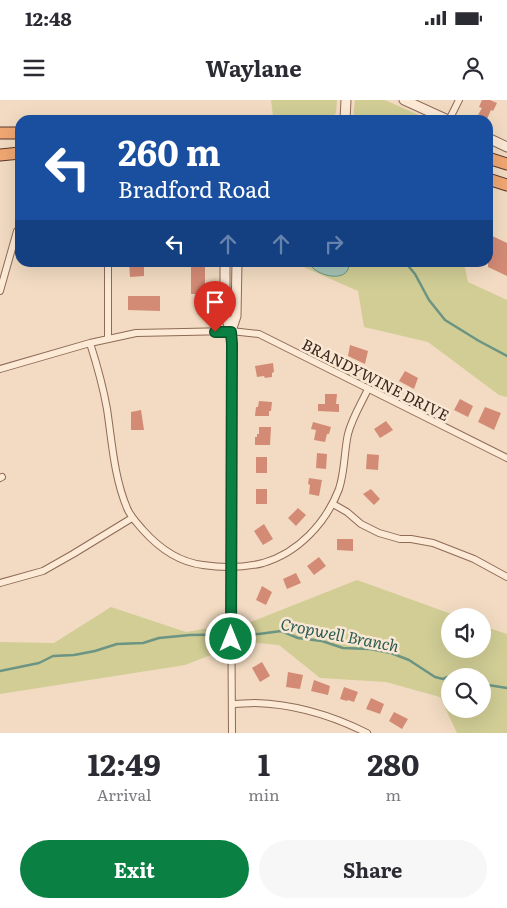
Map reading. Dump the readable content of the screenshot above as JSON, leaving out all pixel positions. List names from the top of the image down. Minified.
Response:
{"streets":{"street":["BRANDYWINE DRIVE"]},"water":["Cropwell Branch"],"page":{"status":"12:48","header":"Waylane","turn":["260 m","Bradford Road"],"eta":["12:49","Arrival","1","min","280","m"],"buttons":["Exit","Share"]}}
